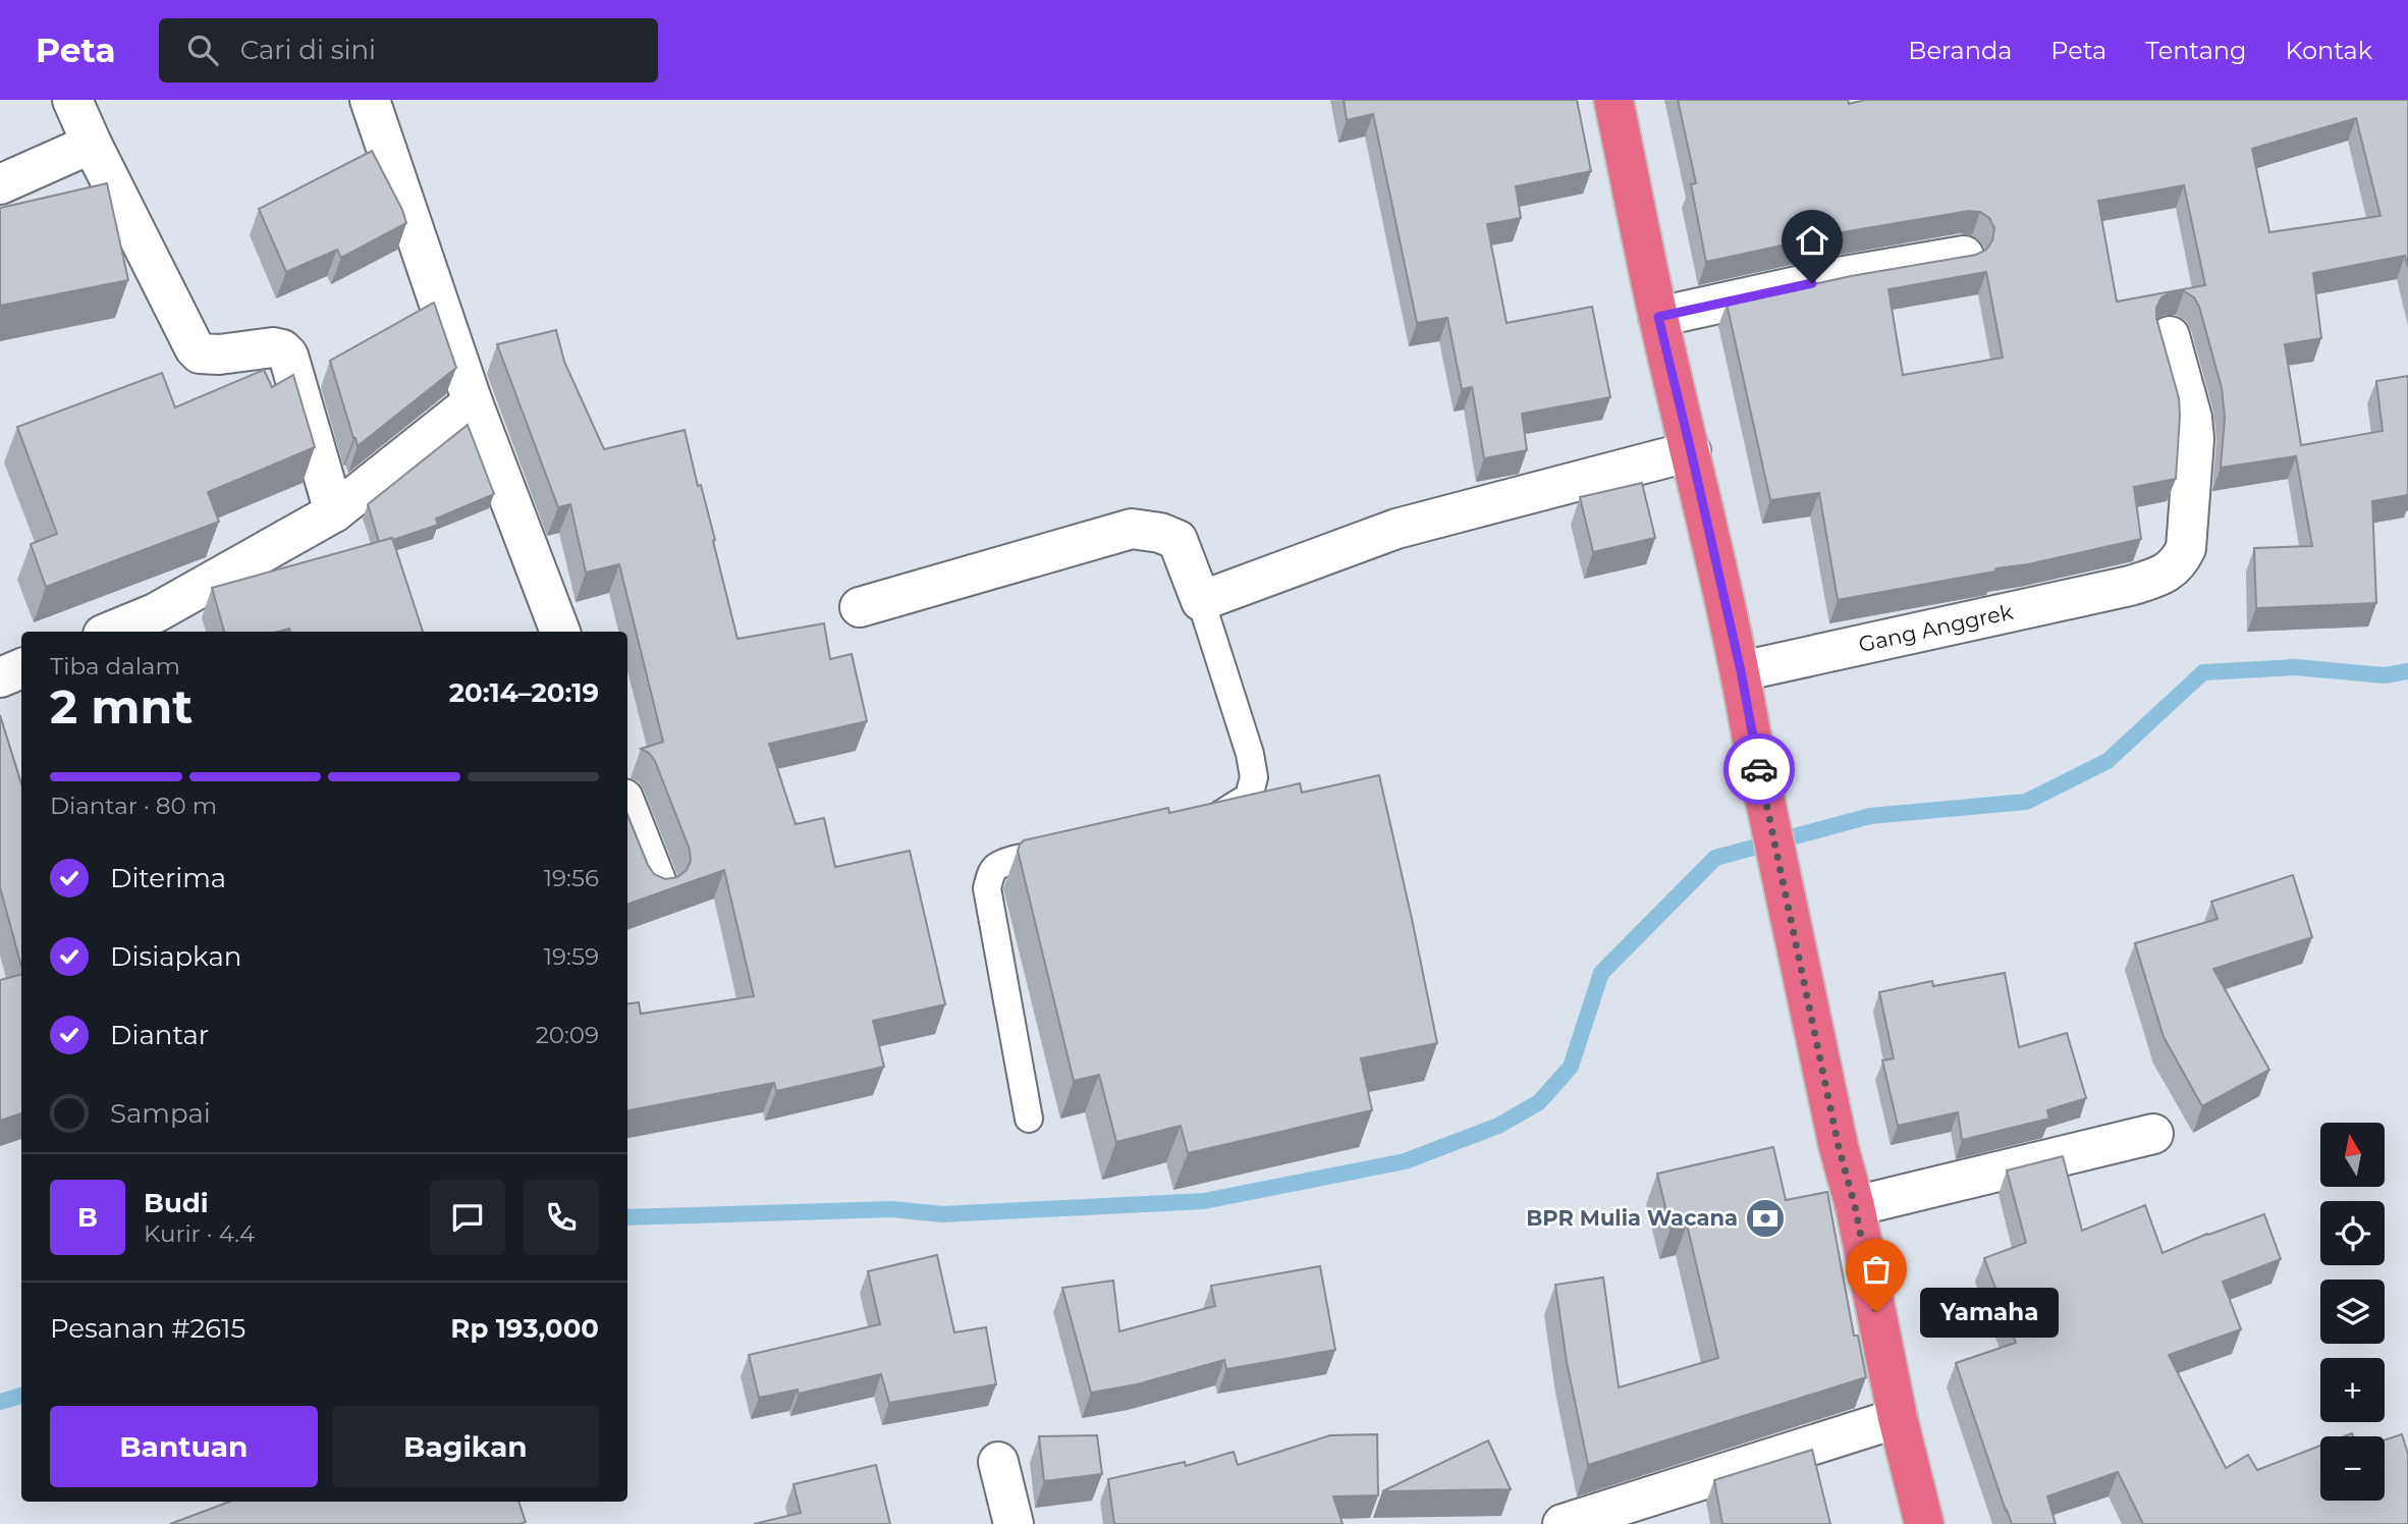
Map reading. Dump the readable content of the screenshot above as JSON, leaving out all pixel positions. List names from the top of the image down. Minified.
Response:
{"streets":{"street":["Gang Anggrek"]},"places":{"bank":["BPR Mulia Wacana"],"other":["Yamaha"]},"north":"top","page":{"header":"Peta","search":"Cari di sini","nav":["Beranda","Peta","Tentang","Kontak"],"heading":["2 mnt","Tiba dalam","20:14–20:19"],"panel":["Budi","Kurir · 4.4","Pesanan #2615","Rp 193,000"],"bar":"Diantar · 80 m","list":[["Diterima","19:56"],["Disiapkan","19:59"],["Diantar","20:09"],"Sampai"],"map_buttons":["+","−"],"round":"B","bubble":"Yamaha","buttons":["Bantuan","Bagikan"]}}
